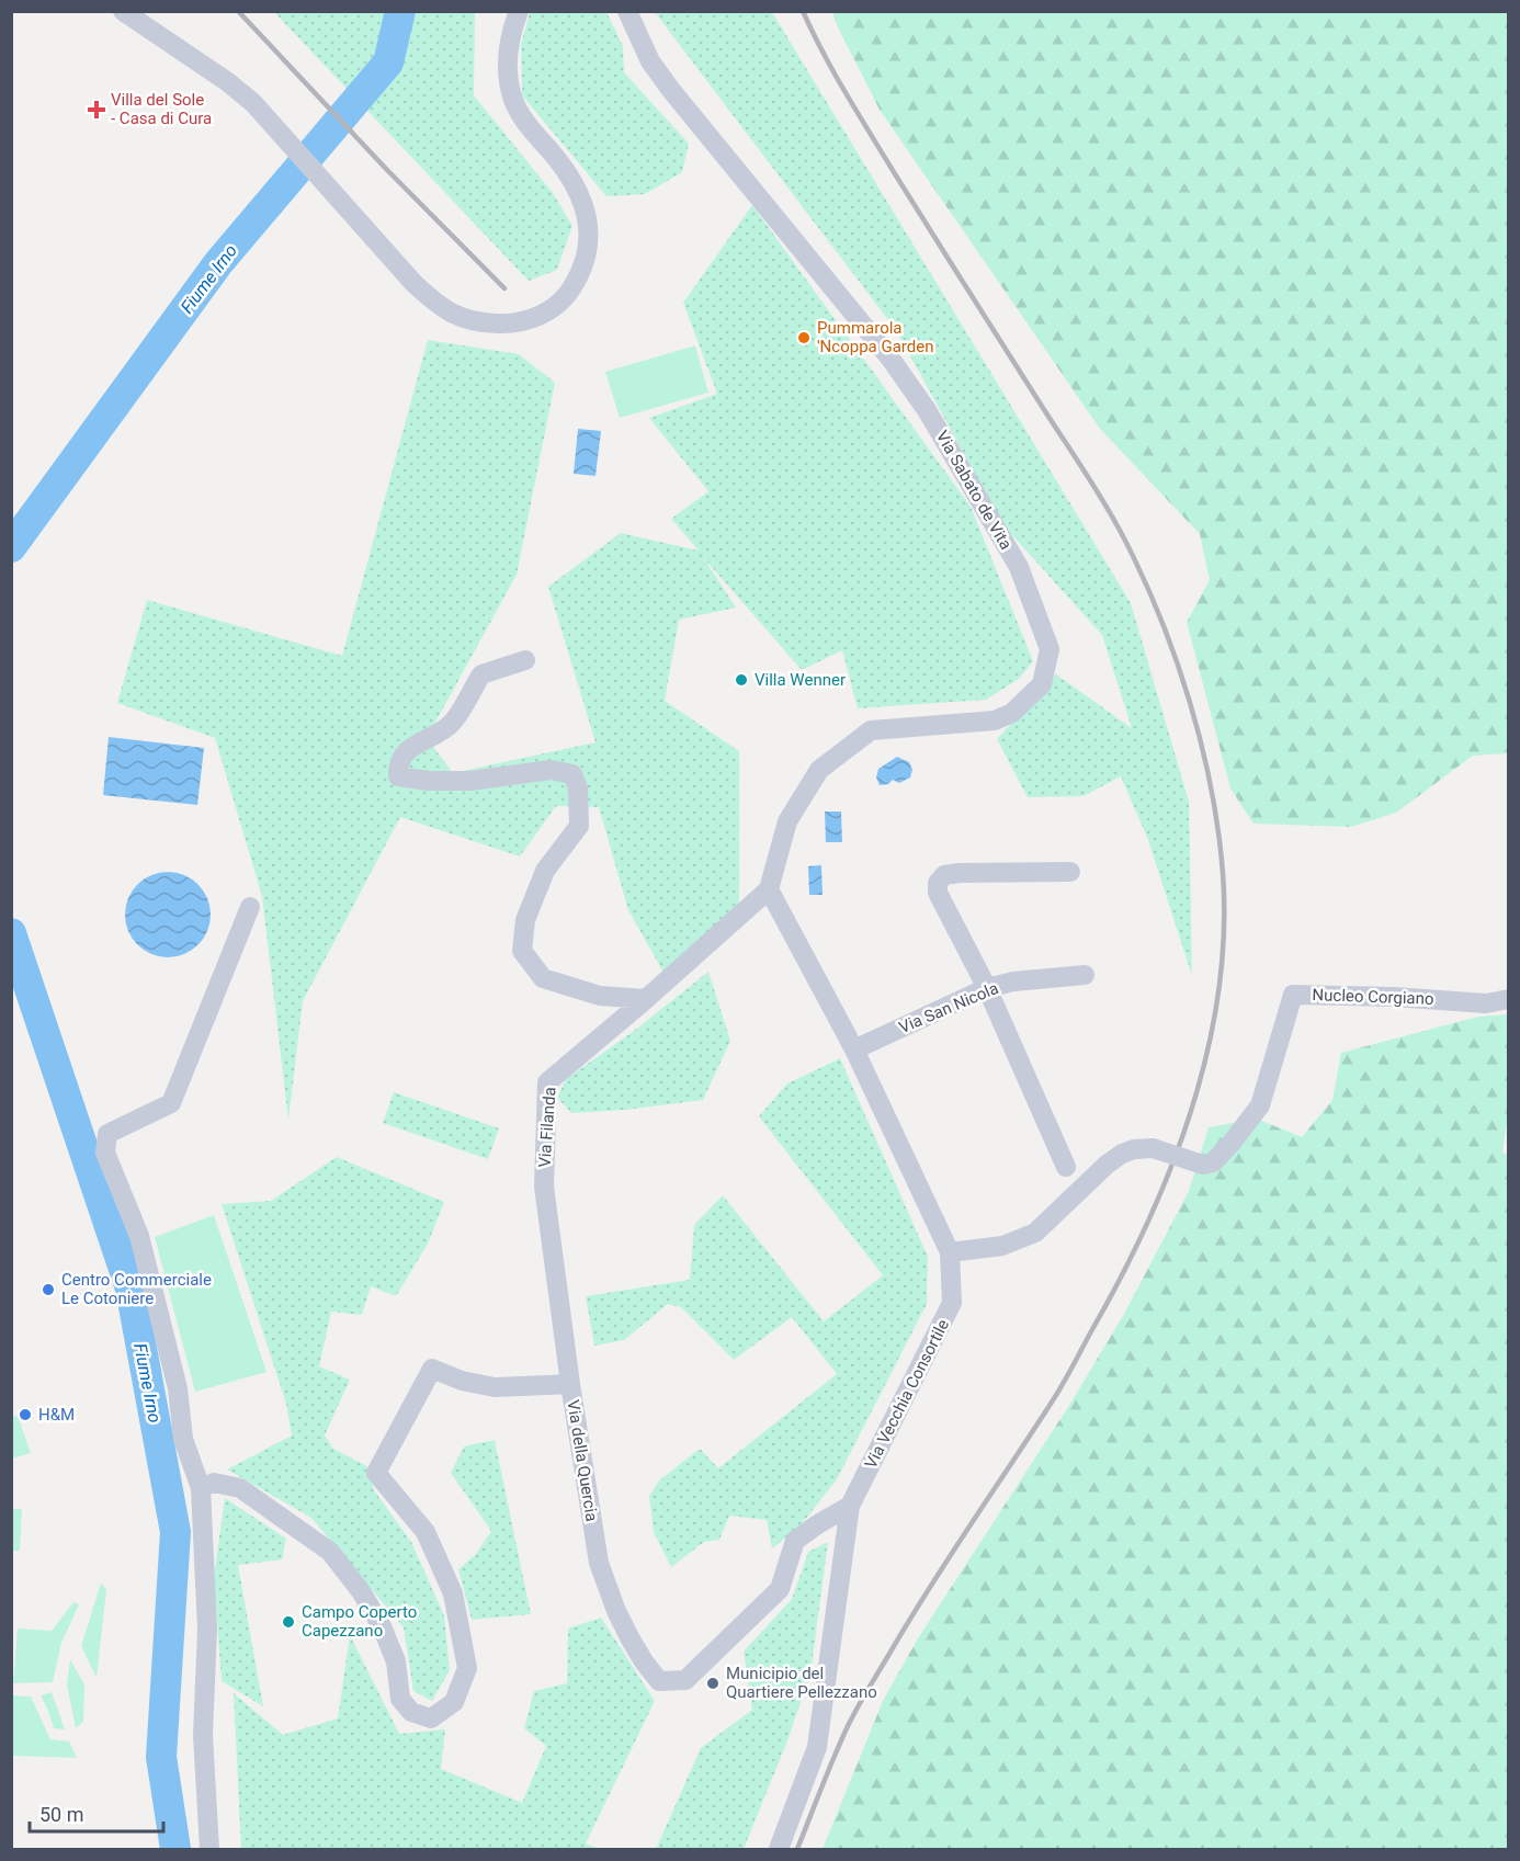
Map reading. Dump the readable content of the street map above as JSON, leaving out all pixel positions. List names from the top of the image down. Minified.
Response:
{"streets":{"street":["Via Sabato de Vita","Nucleo Corgiano","Via San Nicola","Via Filanda","Via Vecchia Consortile","Via della Quercia"]},"crossings":[["Via Sabato de Vita","Via Filanda"],["Via Sabato de Vita","Via Vecchia Consortile"],["Nucleo Corgiano","Via Vecchia Consortile"],["Via San Nicola","Via Vecchia Consortile"],["Via Filanda","Via Vecchia Consortile"],["Via Filanda","Via della Quercia"],["Via Vecchia Consortile","Via della Quercia"]],"water":["Fiume Irno"],"places":{"health":["Villa del Sole - Casa di Cura"],"other":["Pummarola 'Ncoppa Garden","Villa Wenner","Centro Commerciale Le Cotoniere","H&M","Campo Coperto Capezzano","Municipio del Quartiere Pellezzano"]},"scale_bar":"50 m"}
